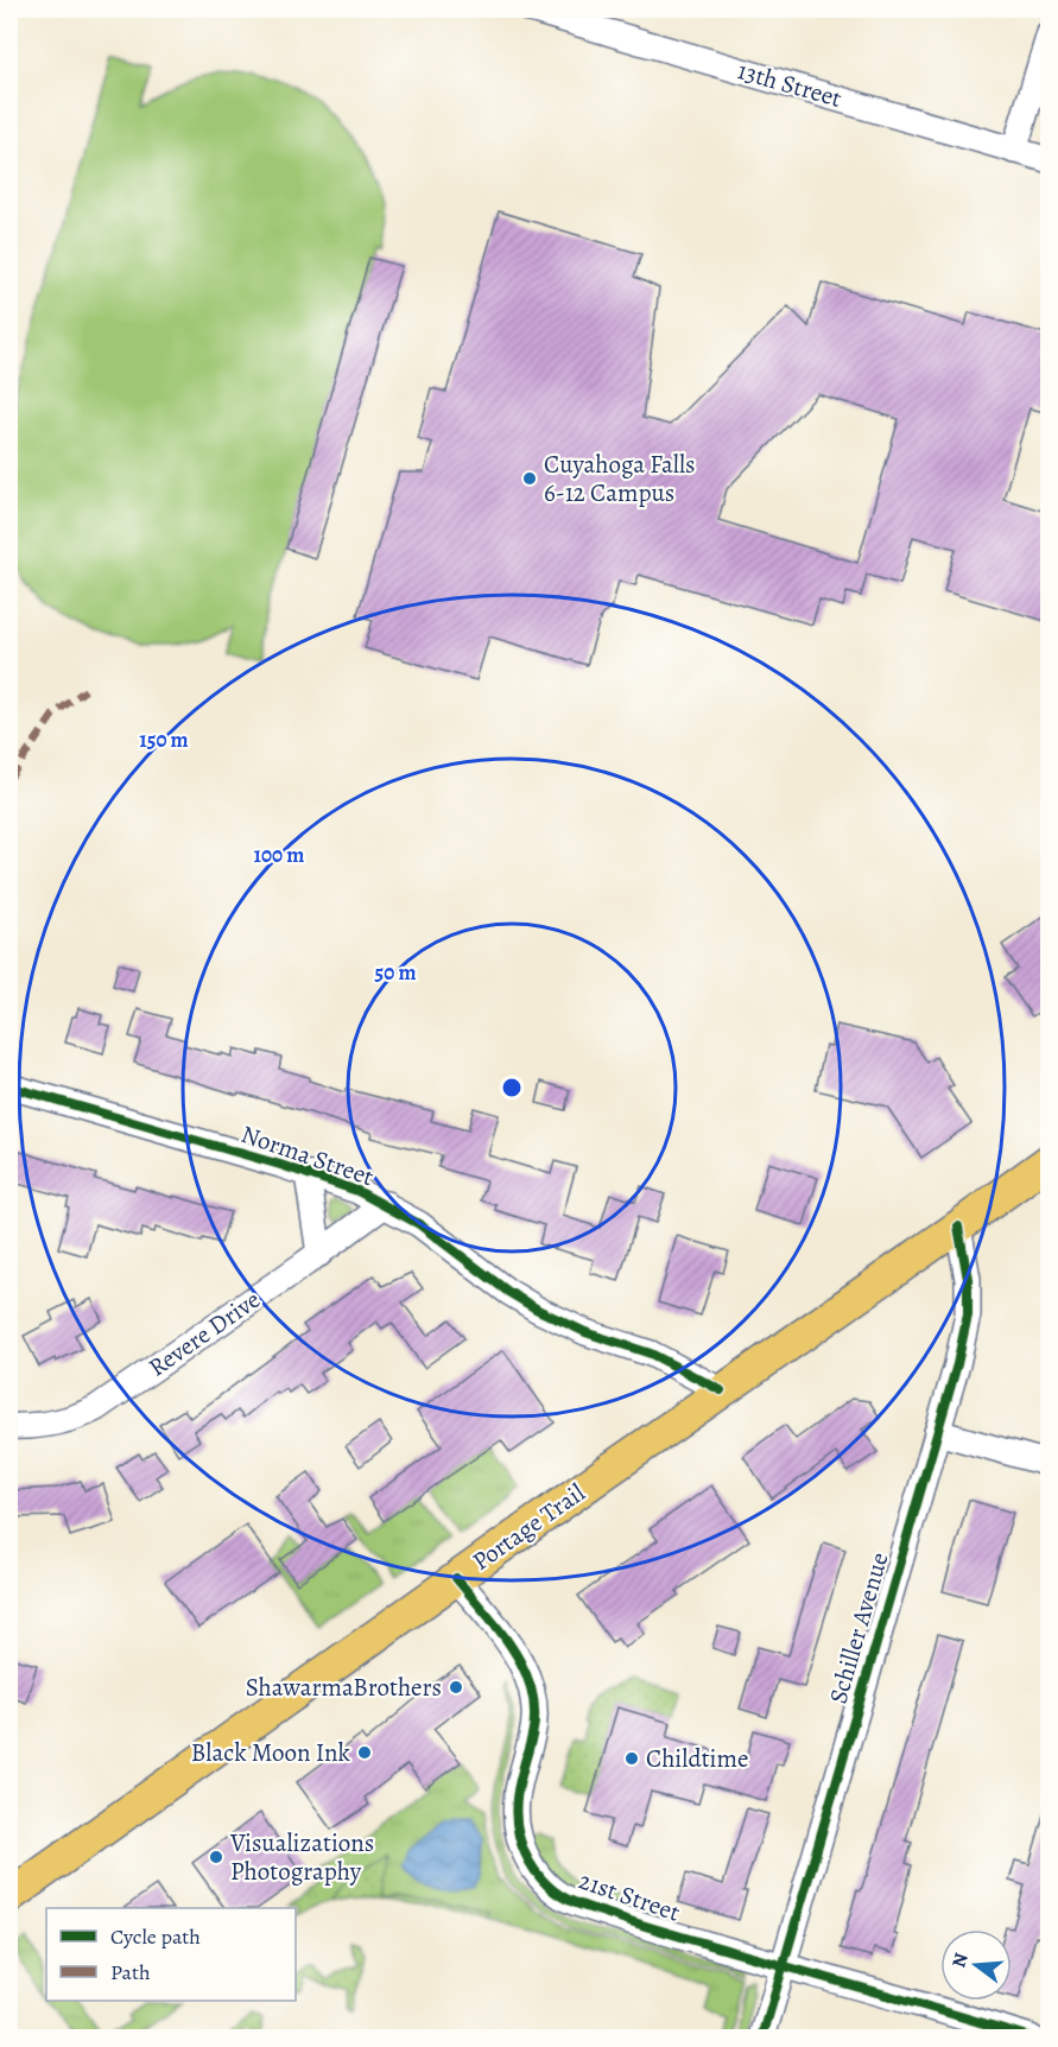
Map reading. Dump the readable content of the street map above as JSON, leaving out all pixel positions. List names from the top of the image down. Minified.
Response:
{"streets":{"main road":["Portage Trail"],"street":["13th Street","Norma Street","Revere Drive","Schiller Avenue","21st Street"]},"crossings":[["Norma Street","Revere Drive"],["Norma Street","Portage Trail"],["Portage Trail","Schiller Avenue"],["Portage Trail","21st Street"],["Schiller Avenue","21st Street"]],"places":["Cuyahoga Falls 6-12 Campus","ShawarmaBrothers","Black Moon Ink","Childtime","Visualizations Photography"],"legend":["Cycle path","Path"],"north":"left","rings":["150 m","100 m","50 m"]}
